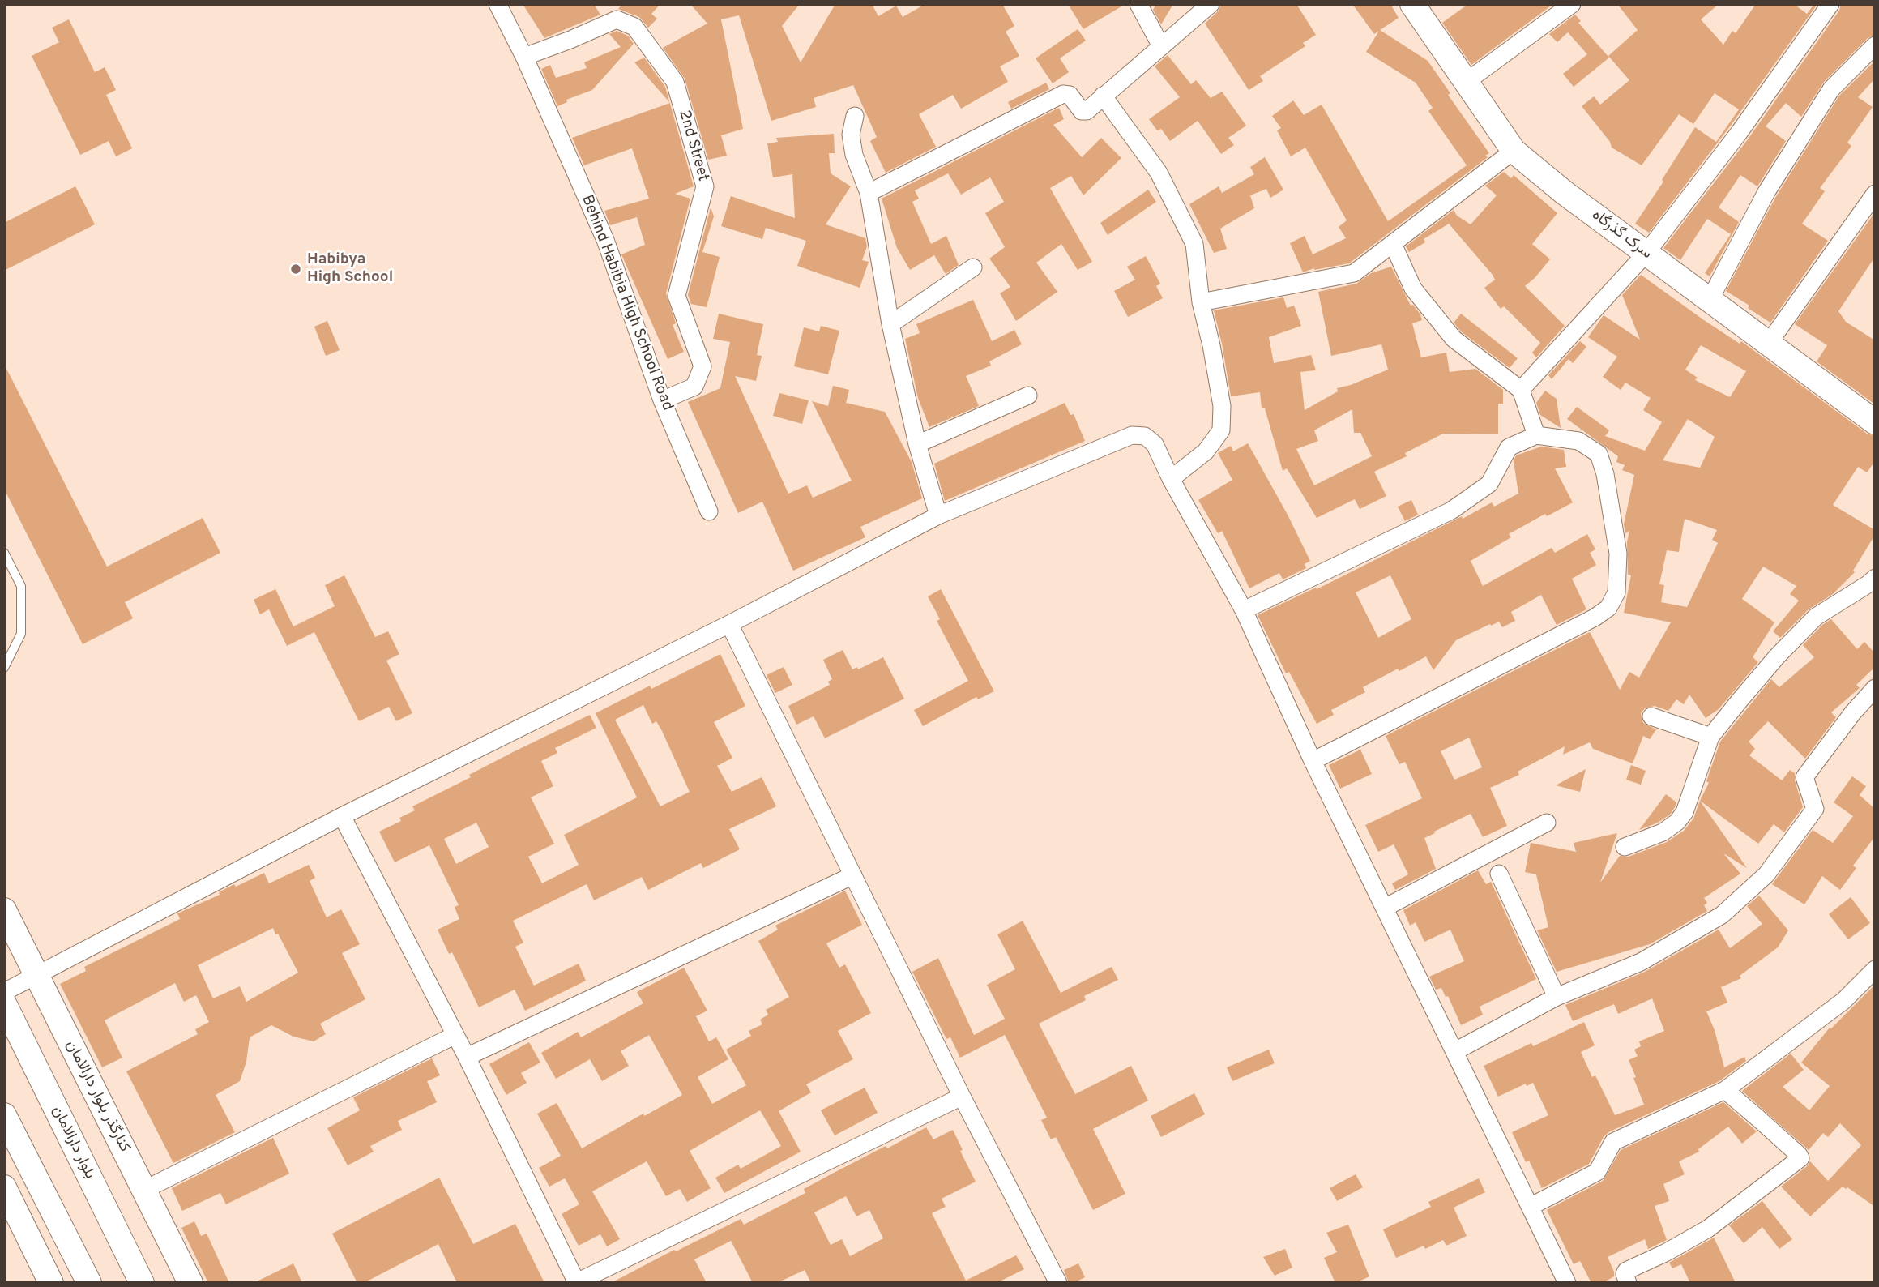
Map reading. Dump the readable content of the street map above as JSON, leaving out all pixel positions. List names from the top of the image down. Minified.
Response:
{"streets":{"street":["2nd Street","سرک گذرگاه","Behind Habibia High School Road","کنارگذر بلوار دارالامان","بلوار دارالامان"]},"crossings":[["2nd Street","Behind Habibia High School Road"]],"places":["Habibya High School"]}
